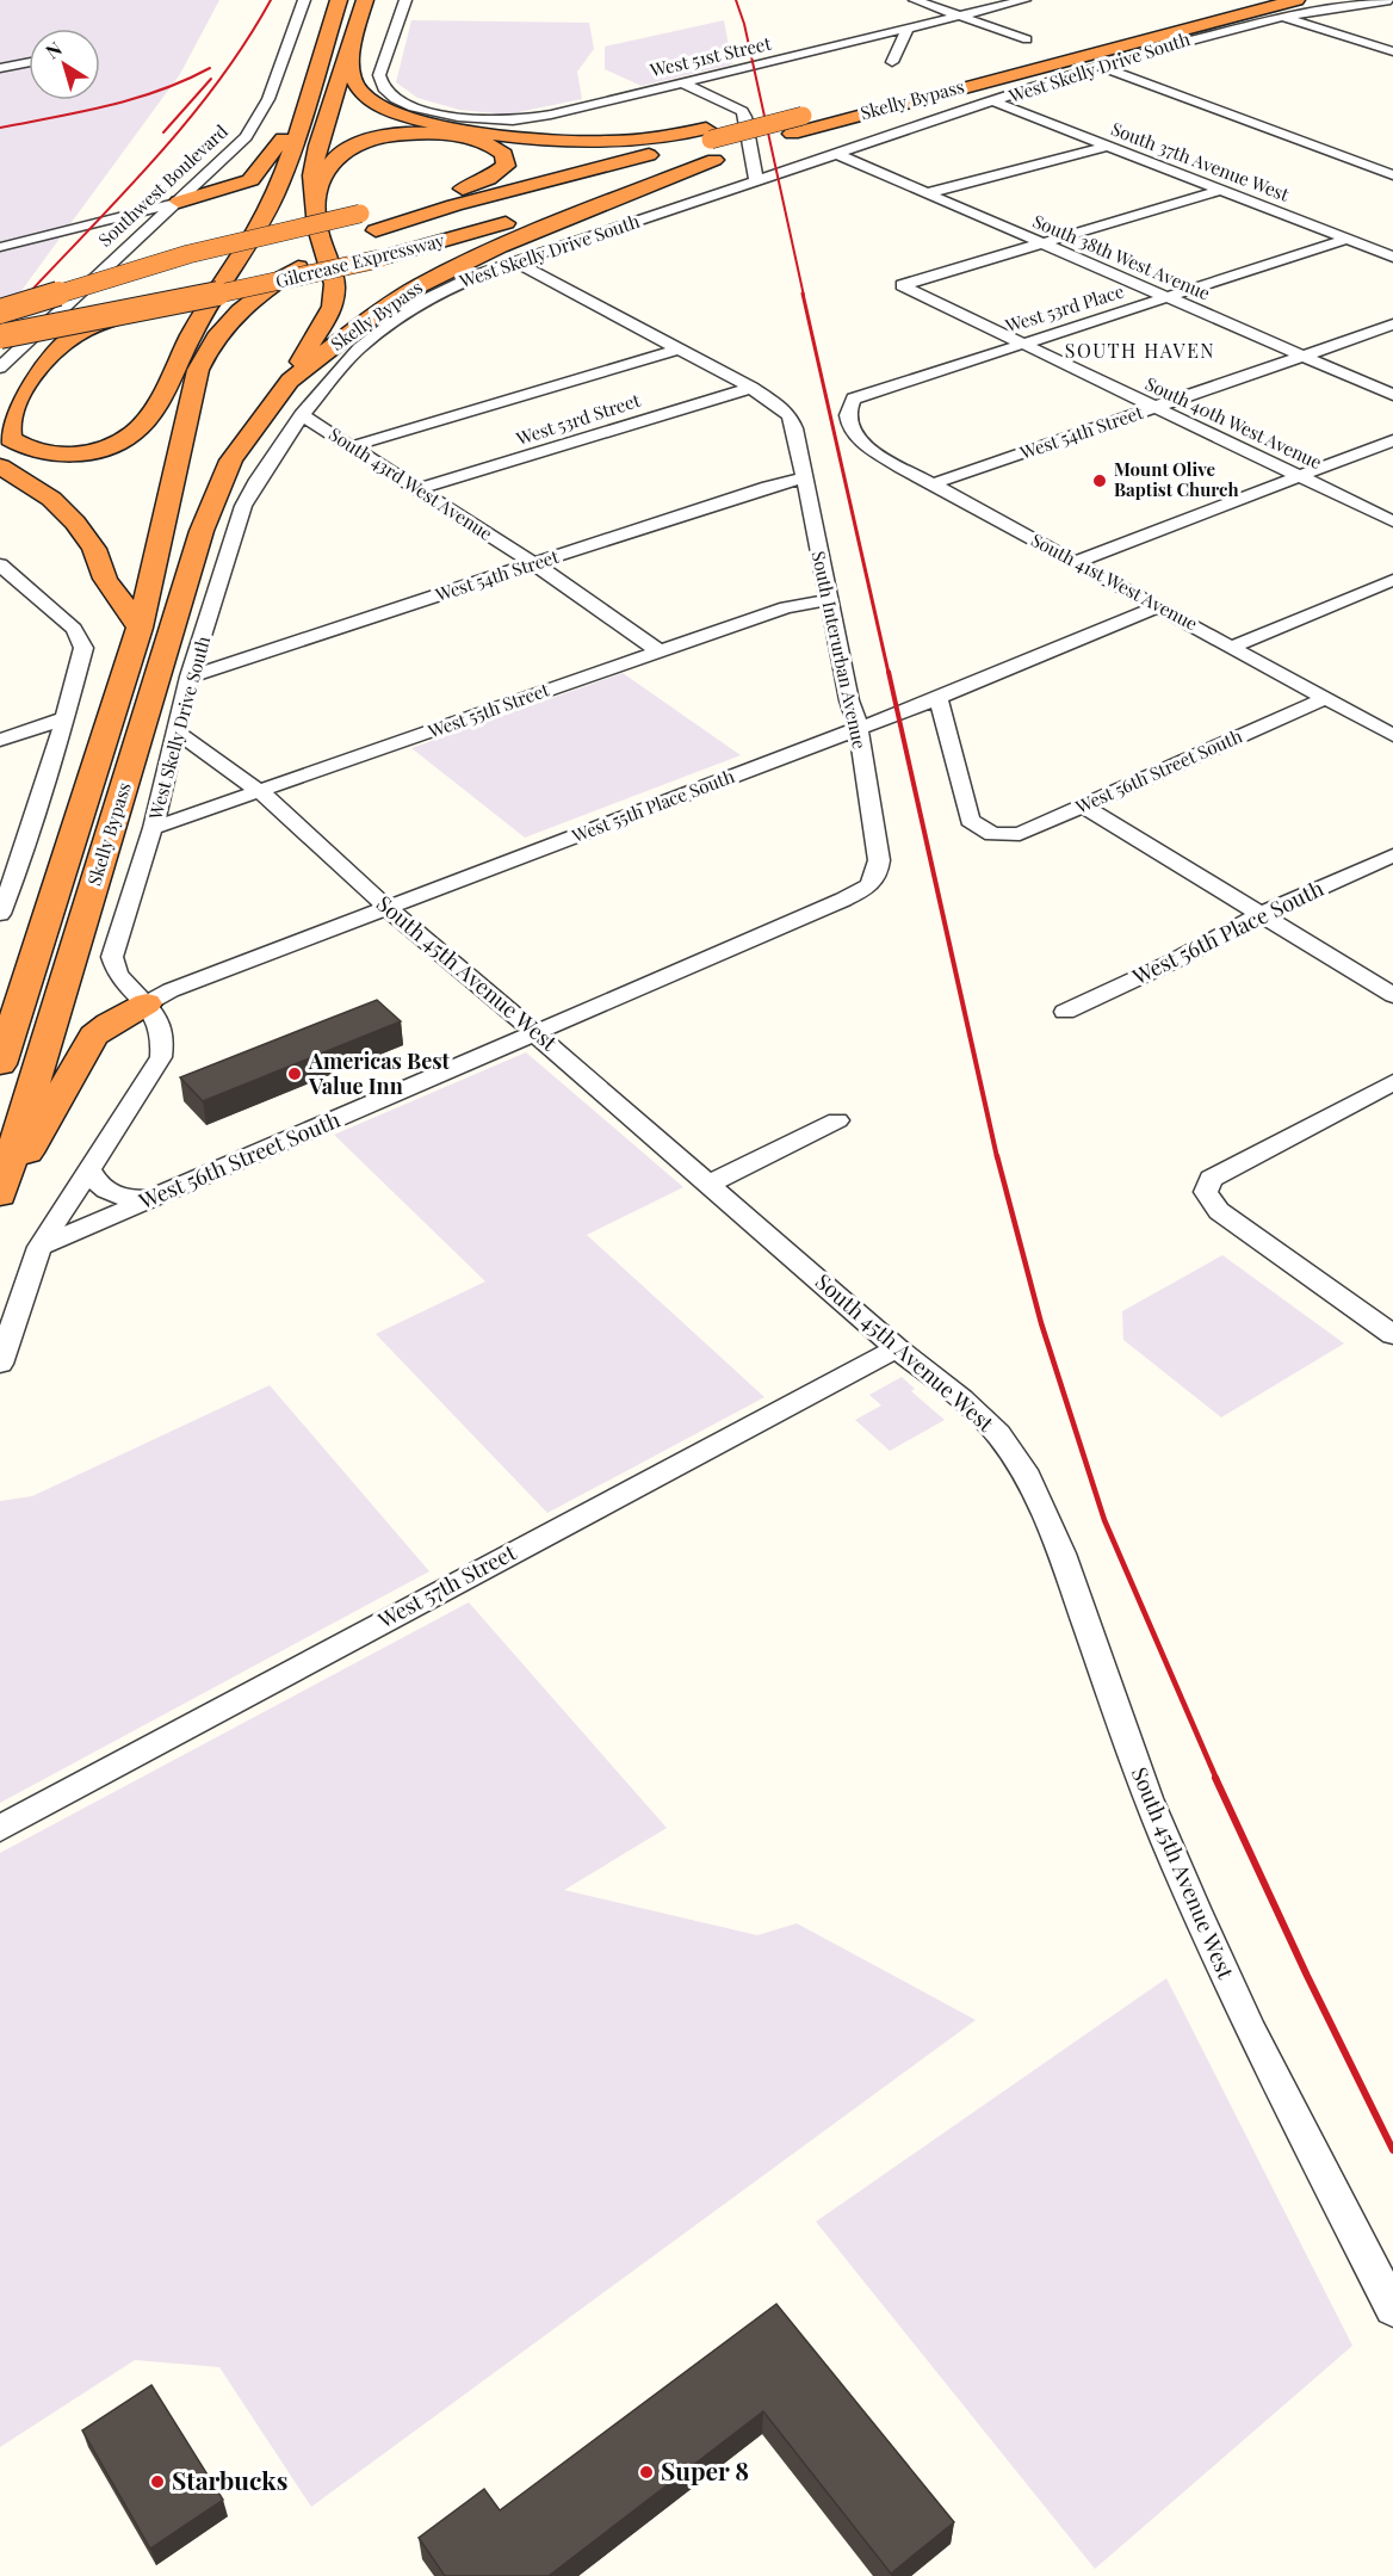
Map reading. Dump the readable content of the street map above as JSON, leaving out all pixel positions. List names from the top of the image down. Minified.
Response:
{"streets":{"highway":["Skelly Bypass","Gilcrease Expressway"],"street":["West 51st Street","West Skelly Drive South","South 37th Avenue West","Southwest Boulevard","South 38th West Avenue","West 53rd Place","West 53rd Street","South 40th West Avenue","West 54th Street","South 43rd West Avenue","South 41st West Avenue","South Interurban Avenue","West 55th Street","West 56th Street South","West 55th Place South","West 56th Place South","South 45th Avenue West","West 57th Street"]},"crossings":[["West Skelly Drive South","South 37th Avenue West"],["West Skelly Drive South","South 38th West Avenue"],["West Skelly Drive South","West 54th Street"],["West Skelly Drive South","South 43rd West Avenue"],["West Skelly Drive South","West 55th Street"],["West Skelly Drive South","West 56th Street South"],["West Skelly Drive South","West 55th Place South"],["West Skelly Drive South","South 45th Avenue West"],["Skelly Bypass","Gilcrease Expressway"],["South 37th Avenue West","West 53rd Place"],["South 38th West Avenue","West 53rd Place"],["South 38th West Avenue","South 40th West Avenue"],["South 38th West Avenue","West 54th Street"],["West 53rd Place","South 40th West Avenue"],["West 53rd Place","South 41st West Avenue"],["West 53rd Street","South 43rd West Avenue"],["West 53rd Street","South Interurban Avenue"],["South 40th West Avenue","West 54th Street"],["West 54th Street","South 43rd West Avenue"],["West 54th Street","South 41st West Avenue"],["West 54th Street","South Interurban Avenue"],["South 43rd West Avenue","West 55th Street"],["South 41st West Avenue","West 56th Street South"],["South 41st West Avenue","West 55th Place South"],["South Interurban Avenue","West 55th Street"],["South Interurban Avenue","West 56th Street South"],["South Interurban Avenue","West 55th Place South"],["West 55th Street","South 45th Avenue West"],["West 56th Street South","West 55th Place South"],["West 56th Street South","South 45th Avenue West"],["West 55th Place South","South 45th Avenue West"],["South 45th Avenue West","West 57th Street"]],"districts":["SOUTH HAVEN"],"places":["Mount Olive Baptist Church","Americas Best Value Inn","Super 8","Starbucks"],"north":"top left"}
